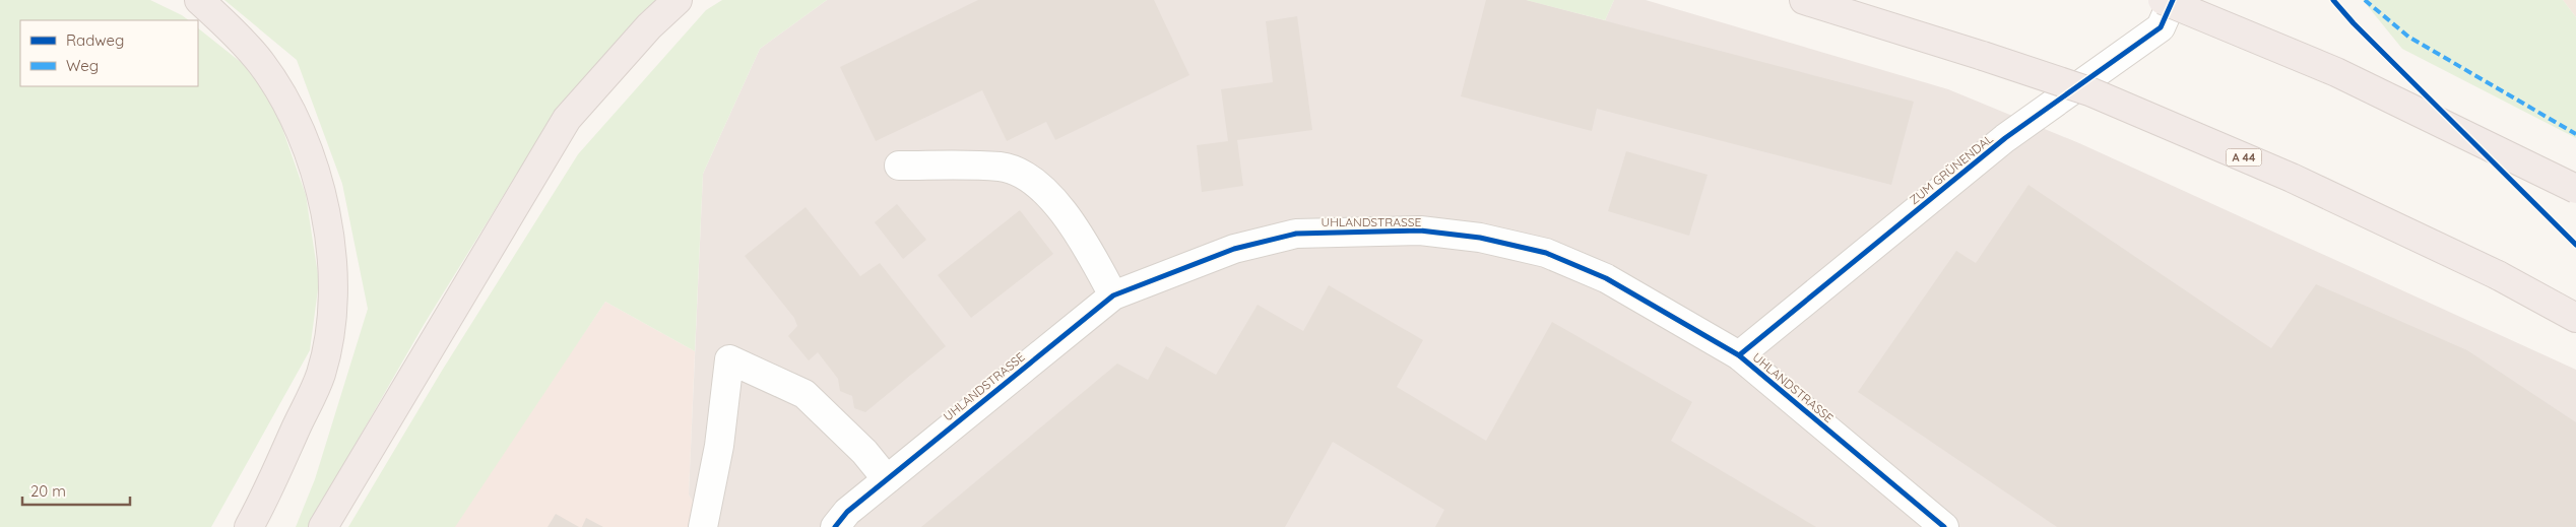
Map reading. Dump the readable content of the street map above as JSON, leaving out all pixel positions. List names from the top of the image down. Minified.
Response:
{"streets":{"highway":["A 44"],"street":["ZUM GRÜNENDAL","UHLANDSTRASSE"]},"crossings":[["ZUM GRÜNENDAL","UHLANDSTRASSE"]],"legend":["Radweg","Weg"],"scale_bar":"20 m"}
